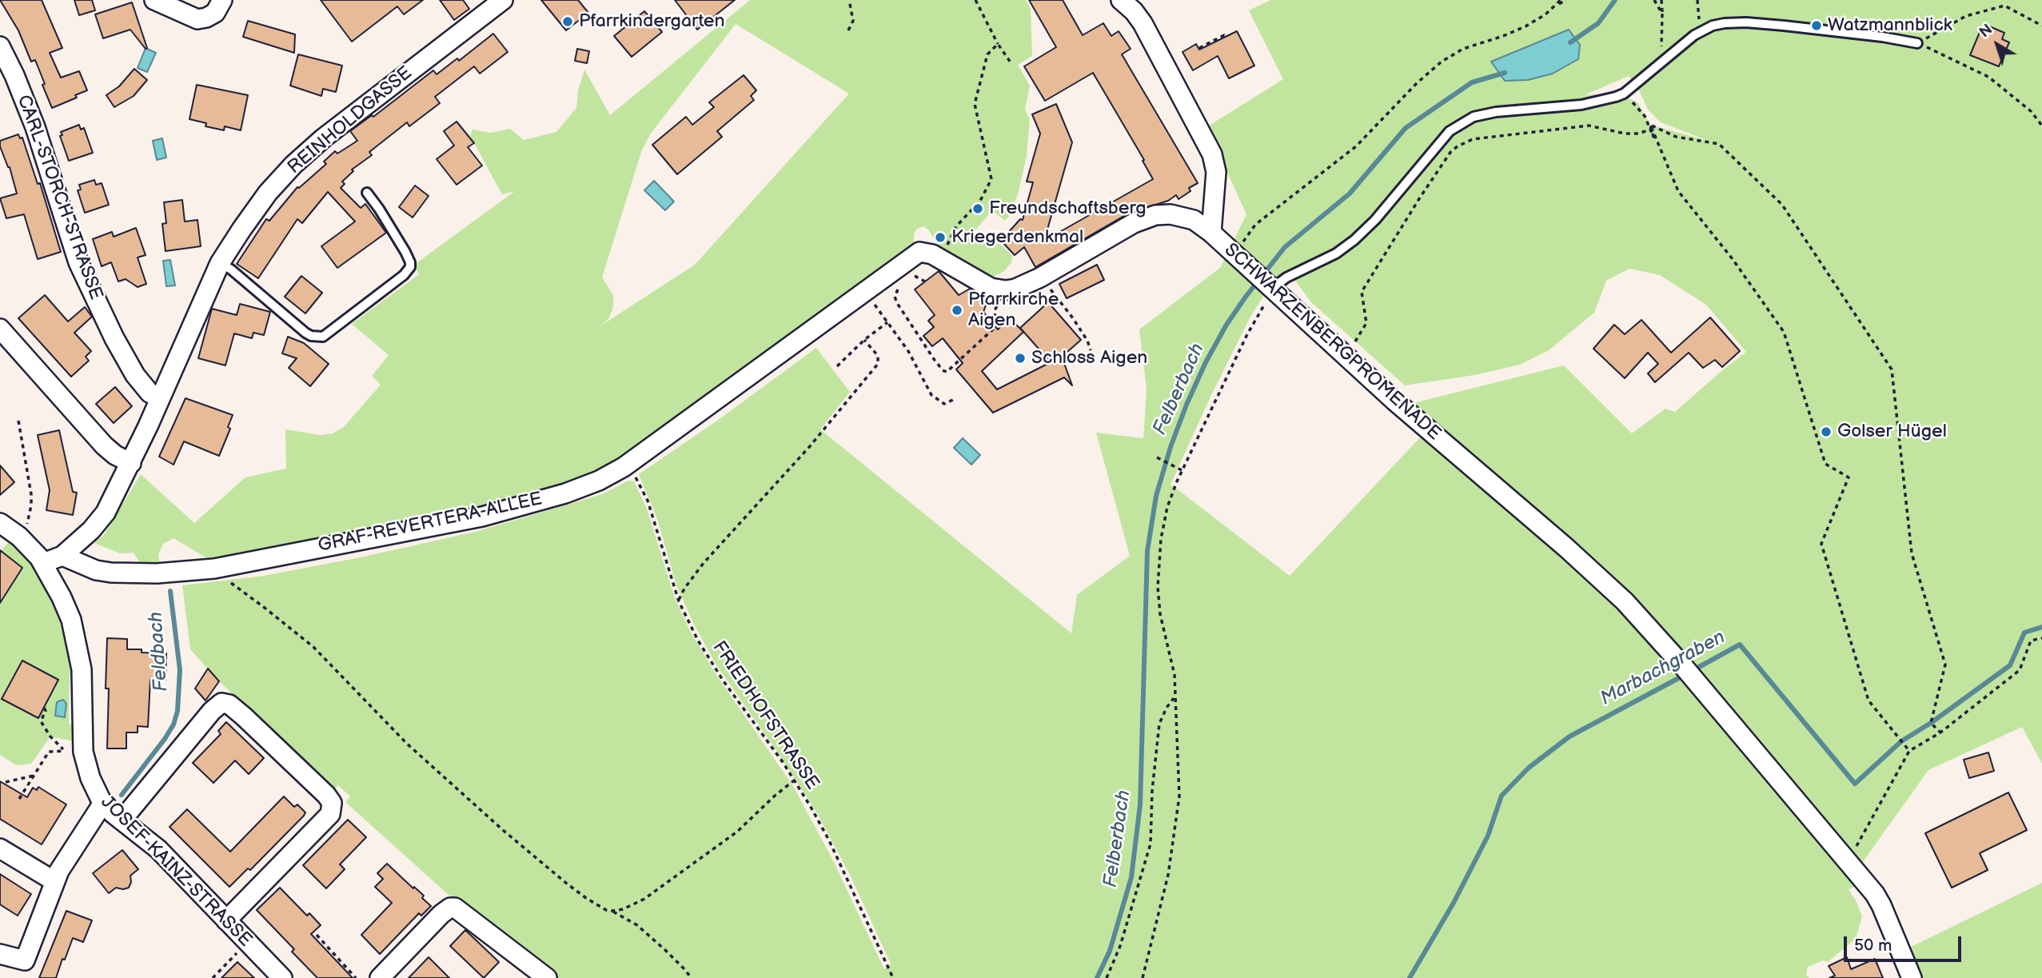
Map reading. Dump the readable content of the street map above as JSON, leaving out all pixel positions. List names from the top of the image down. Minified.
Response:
{"streets":{"street":["REINHOLDGASSE","CARL-STORCH-STRASSE","SCHWARZENBERGPROMENADE","GRAF-REVERTERA-ALLEE","JOSEF-KAINZ-STRASSE"],"path":["FRIEDHOFSTRASSE"]},"crossings":[["REINHOLDGASSE","CARL-STORCH-STRASSE"],["REINHOLDGASSE","GRAF-REVERTERA-ALLEE"],["REINHOLDGASSE","JOSEF-KAINZ-STRASSE"],["SCHWARZENBERGPROMENADE","GRAF-REVERTERA-ALLEE"],["GRAF-REVERTERA-ALLEE","FRIEDHOFSTRASSE"]],"water":["Felberbach","Feldbach","Marbachgraben"],"places":["Pfarrkindergarten","Watzmannblick","Freundschaftsberg","Kriegerdenkmal","Pfarrkirche Aigen","Schloss Aigen","Golser Hügel"],"scale_bar":"50 m","north":"top left"}
